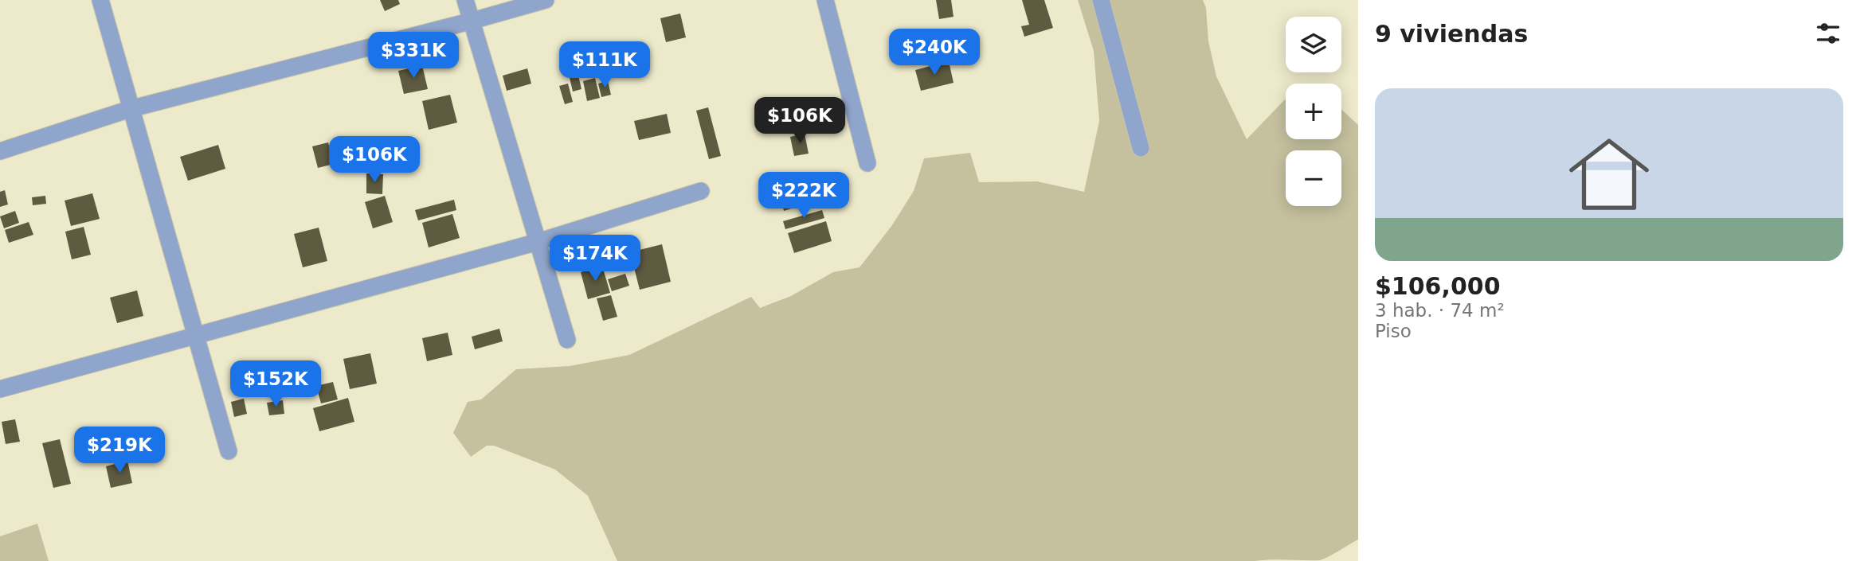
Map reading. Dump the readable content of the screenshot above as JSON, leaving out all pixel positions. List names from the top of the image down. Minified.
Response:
{"page":{"heading":"9 viviendas","map_buttons":["+","−"],"price":["$240K","$331K","$111K","$106K","$106K","$222K","$174K","$152K","$219K"],"list":[{"name":"$106,000","note":"3 hab. · 74 m² · Piso"}]}}
